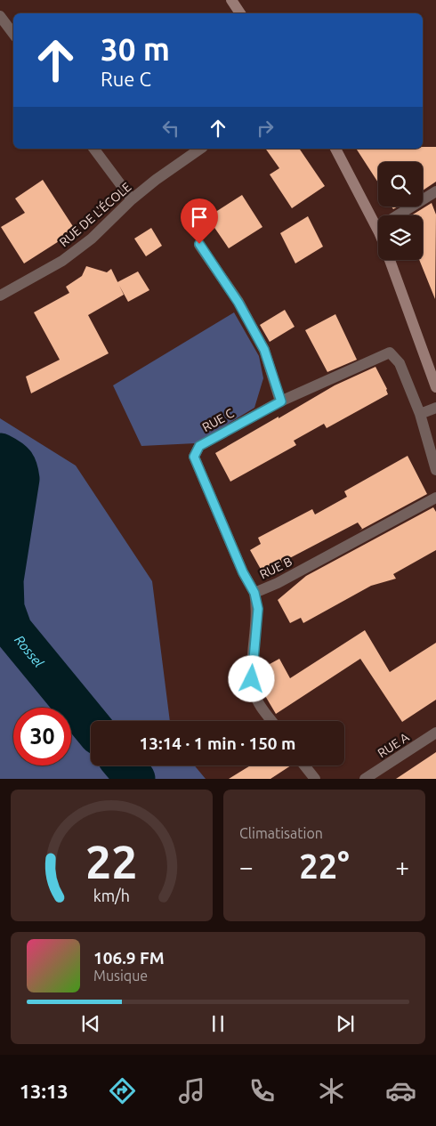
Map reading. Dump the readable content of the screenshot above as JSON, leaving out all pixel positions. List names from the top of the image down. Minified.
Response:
{"streets":{"street":["RUE DE L'ÉCOLE","RUE C","RUE B","RUE A"]},"crossings":[["RUE C","RUE B"]],"water":["Rossel"],"page":{"turn":["30 m","Rue C"],"limit":"30","trip":"13:14 · 1 min · 150 m","tile":"Climatisation","heat":["−","22°","+"],"song":["106.9 FM","Musique"],"tabs":"13:13","gauge":["22","km/h"]}}
